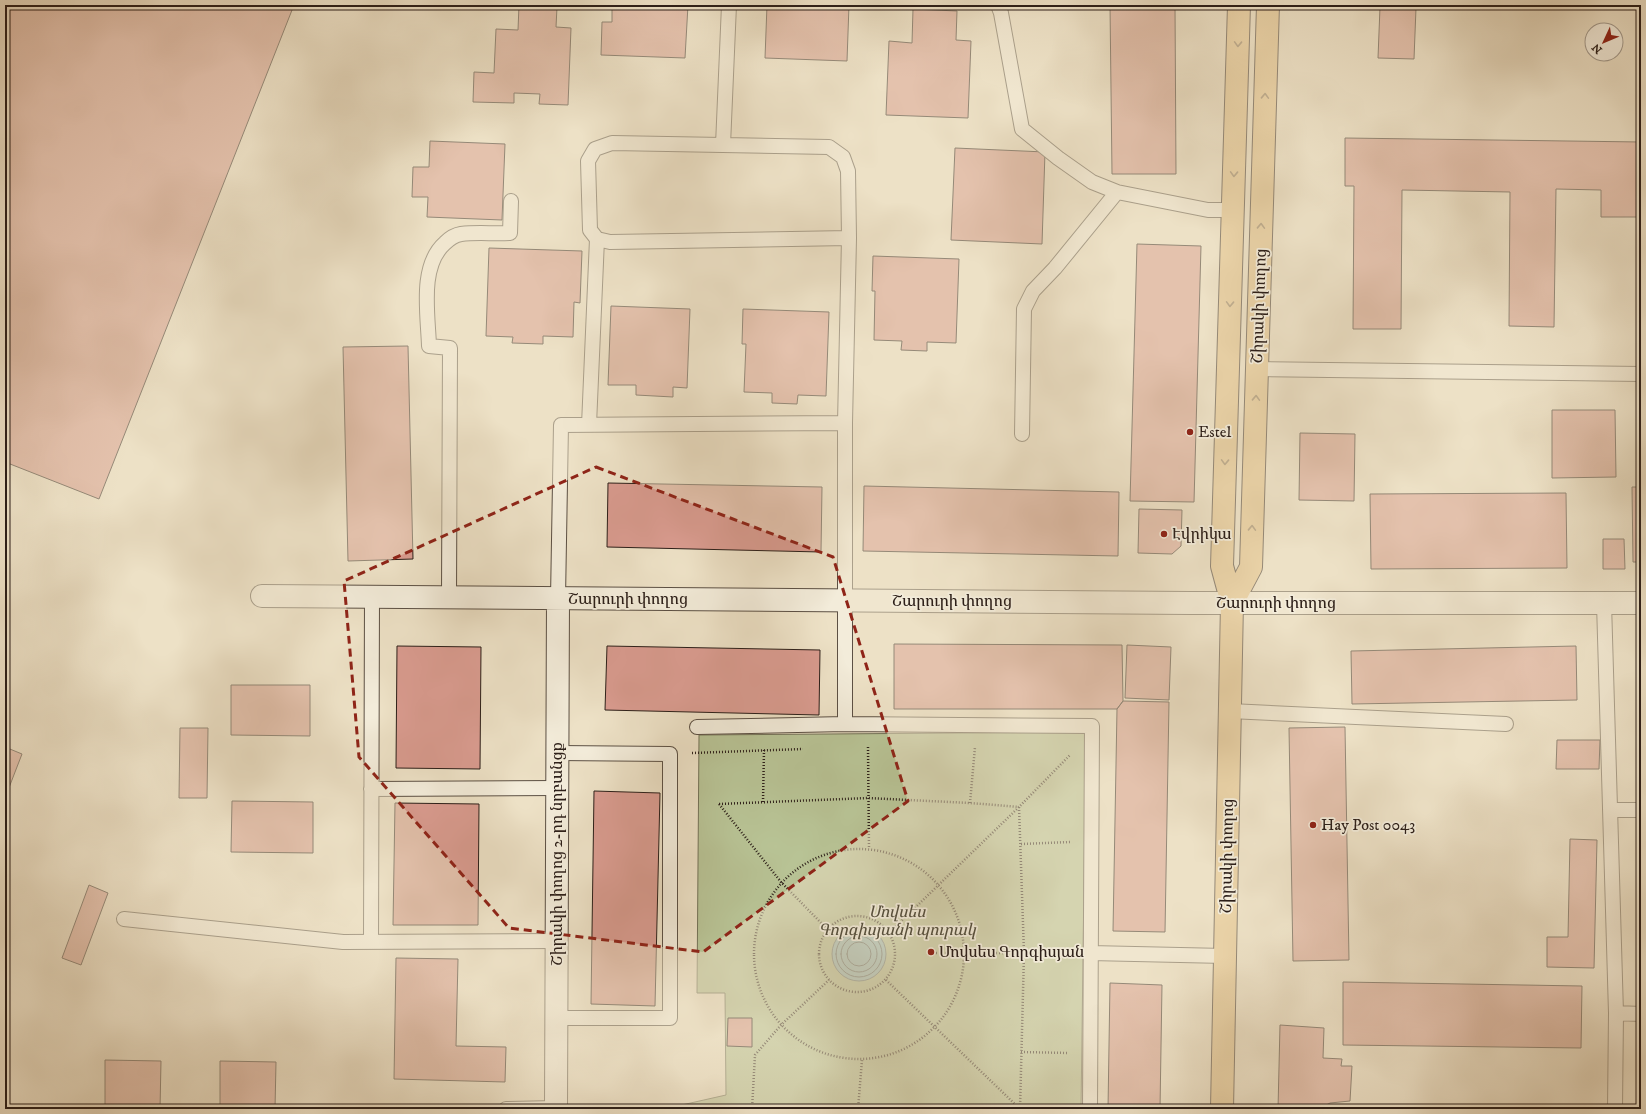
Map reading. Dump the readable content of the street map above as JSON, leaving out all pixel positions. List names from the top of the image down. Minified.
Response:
{"streets":{"highway":["Շիրակի փողոց"],"street":["Շարուրի փողոց","Շիրակի փողոց 2-րդ նրբանցք"]},"crossings":[["Շիրակի փողոց","Շարուրի փողոց"],["Շարուրի փողոց","Շիրակի փողոց 2-րդ նրբանցք"]],"parks":["Մովսես Գորգիսյանի պուրակ"],"places":["Estel","Էվրիկա","Hay Post 0043","Մովսես Գորգիսյան"],"north":"bottom left"}
